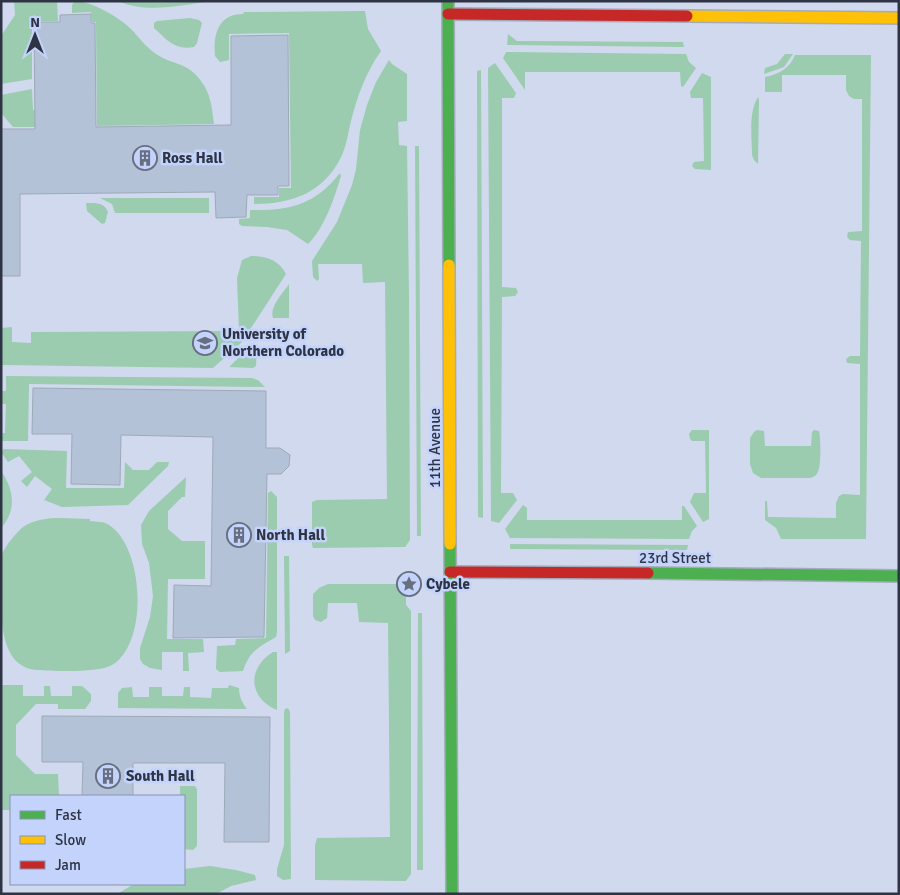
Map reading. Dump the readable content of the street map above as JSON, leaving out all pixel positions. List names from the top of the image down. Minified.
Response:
{"streets":{"street":["11th Avenue","23rd Street"]},"crossings":[["11th Avenue","23rd Street"]],"places":{"building":["Ross Hall","North Hall","South Hall"],"school or university":["University of Northern Colorado"],"place":["Cybele"]},"legend":["Fast","Slow","Jam"],"north":"top"}
